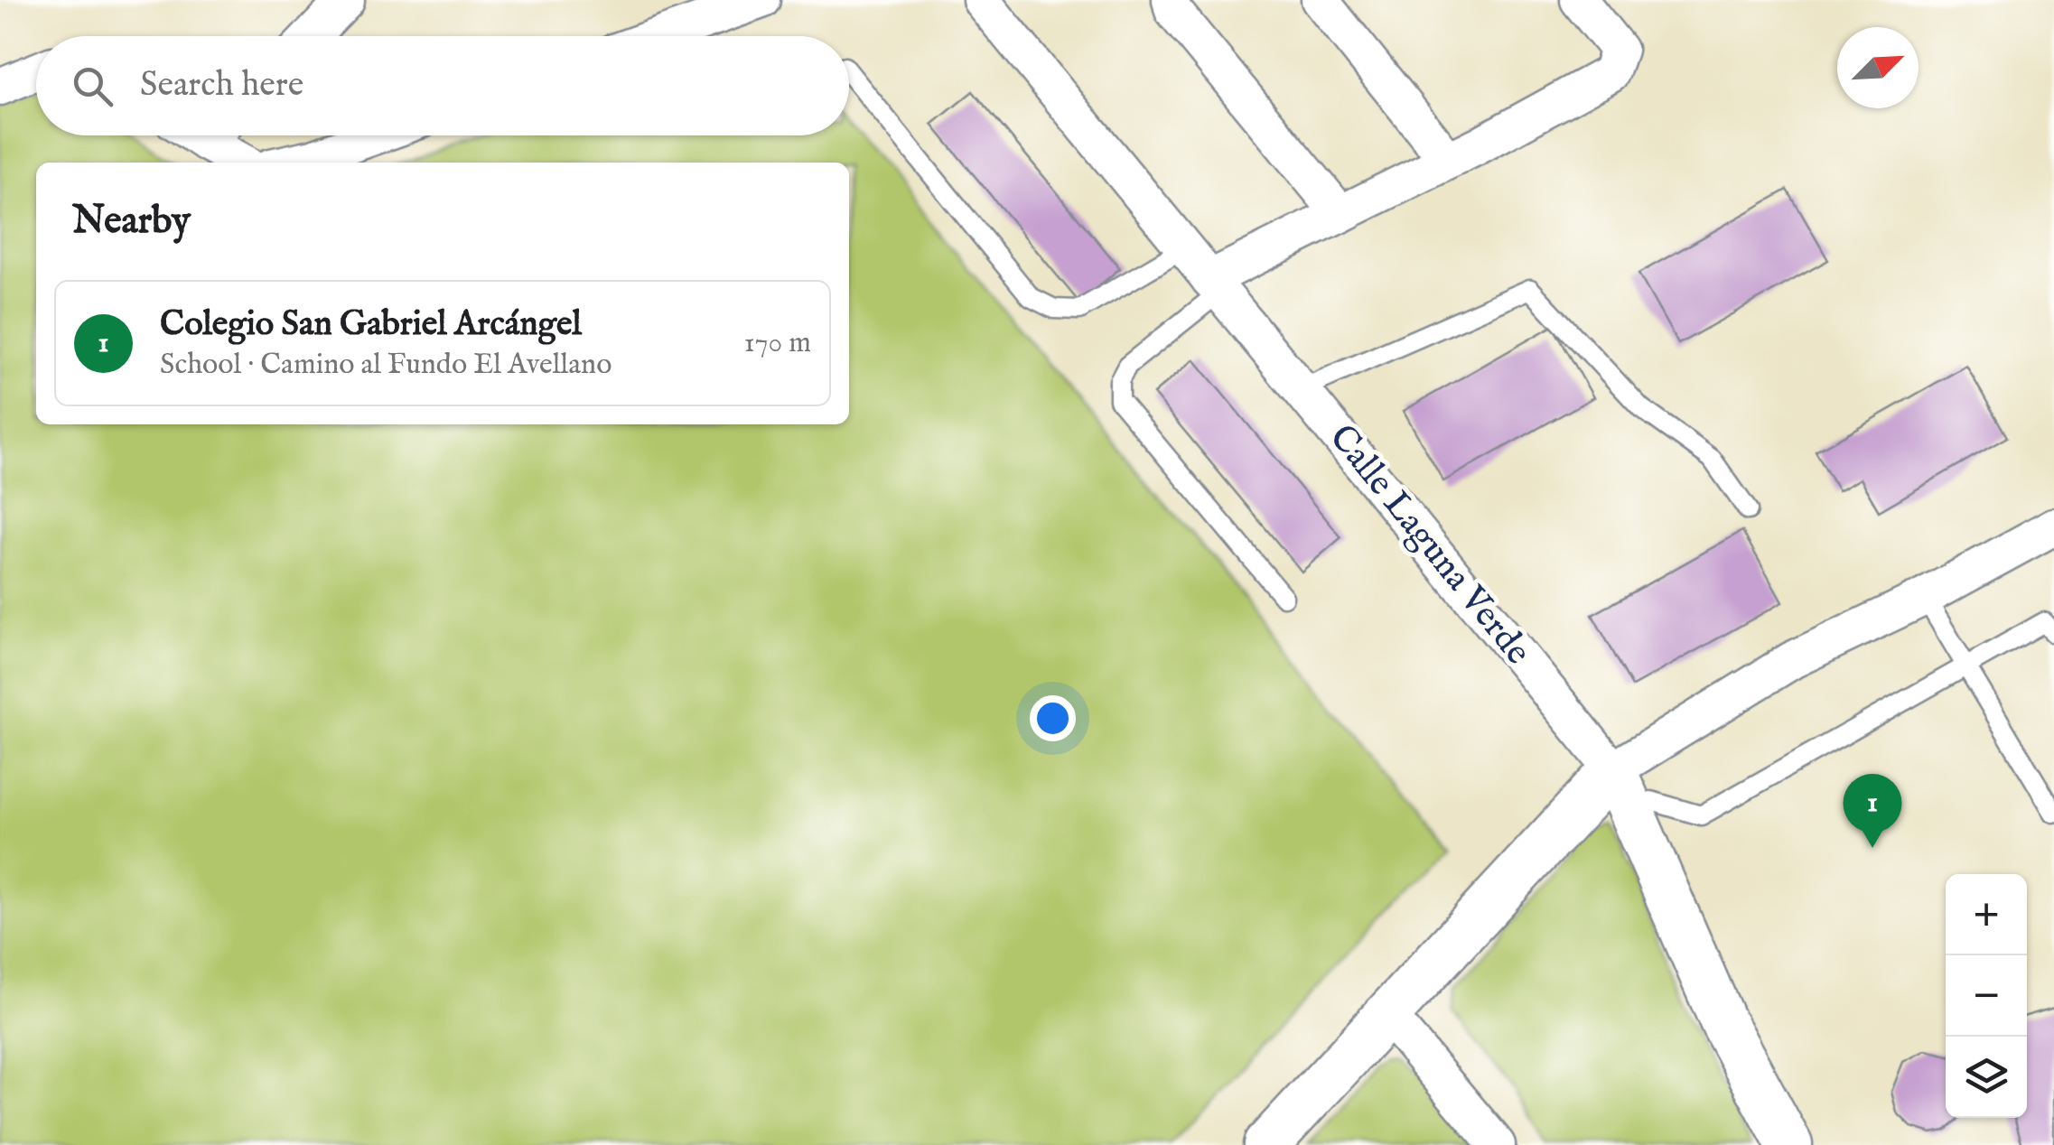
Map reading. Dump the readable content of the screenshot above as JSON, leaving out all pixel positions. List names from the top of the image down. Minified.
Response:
{"streets":{"street":["Calle Laguna Verde"]},"north":"top right","page":{"search":"Search here","heading":"Nearby","list":[{"mark":"1","name":"Colegio San Gabriel Arcángel","note":"School · Camino al Fundo El Avellano","value":"170 m"}],"pins":"1","map_buttons":["+","−"]}}
